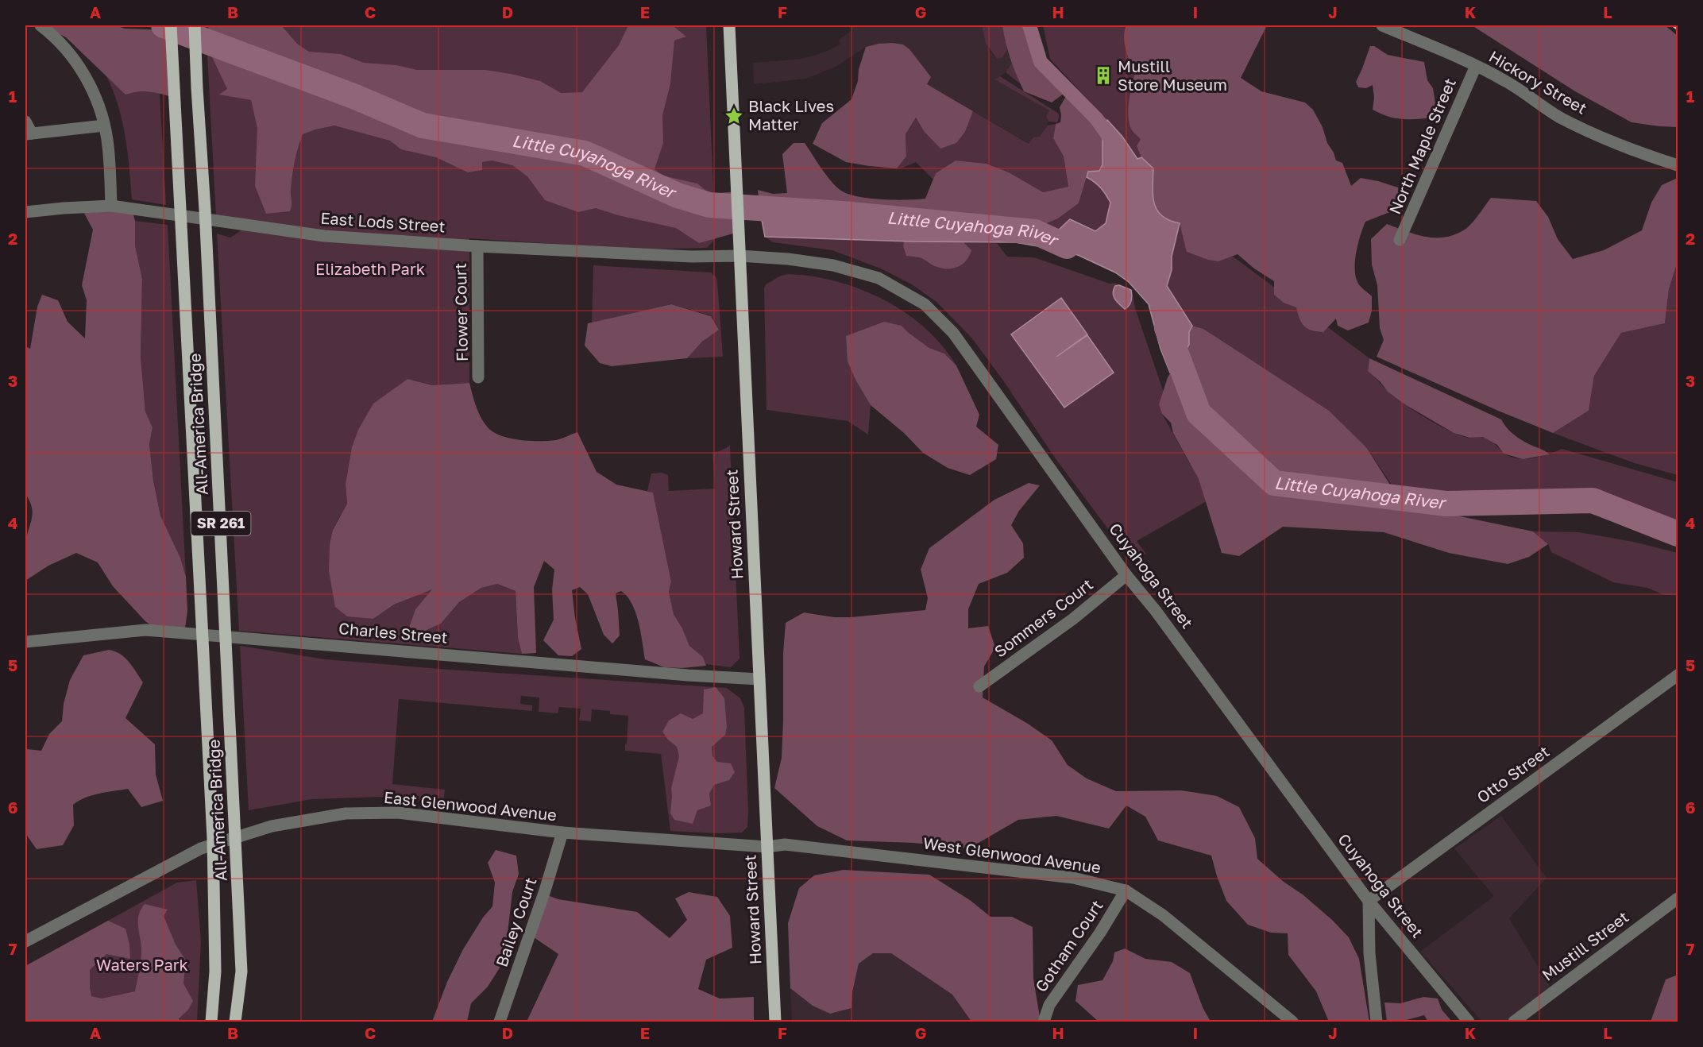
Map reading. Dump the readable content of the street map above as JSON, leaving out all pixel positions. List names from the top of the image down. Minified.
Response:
{"streets":{"main road":["All-America Bridge","SR 261","Howard Street"],"street":["Hickory Street","North Maple Street","East Lods Street","Flower Court","Cuyahoga Street","Sommers Court","Charles Street","Otto Street","East Glenwood Avenue","West Glenwood Avenue","Bailey Court","Gotham Court","Mustill Street"]},"crossings":[["Hickory Street","North Maple Street"],["East Lods Street","Flower Court"],["East Lods Street","Howard Street"],["East Lods Street","Cuyahoga Street"],["Howard Street","Cuyahoga Street"],["Howard Street","Charles Street"],["Howard Street","East Glenwood Avenue"],["Howard Street","West Glenwood Avenue"],["Cuyahoga Street","Sommers Court"],["Cuyahoga Street","Otto Street"],["East Glenwood Avenue","West Glenwood Avenue"],["East Glenwood Avenue","Bailey Court"],["West Glenwood Avenue","Gotham Court"]],"water":["Little Cuyahoga River"],"parks":["Elizabeth Park","Waters Park"],"places":{"building":["Mustill Store Museum"],"place":["Black Lives Matter"]},"grid":{"columns":["A","B","C","D","E","F","G","H","I","J","K","L"],"rows":["1","2","3","4","5","6","7"]}}
